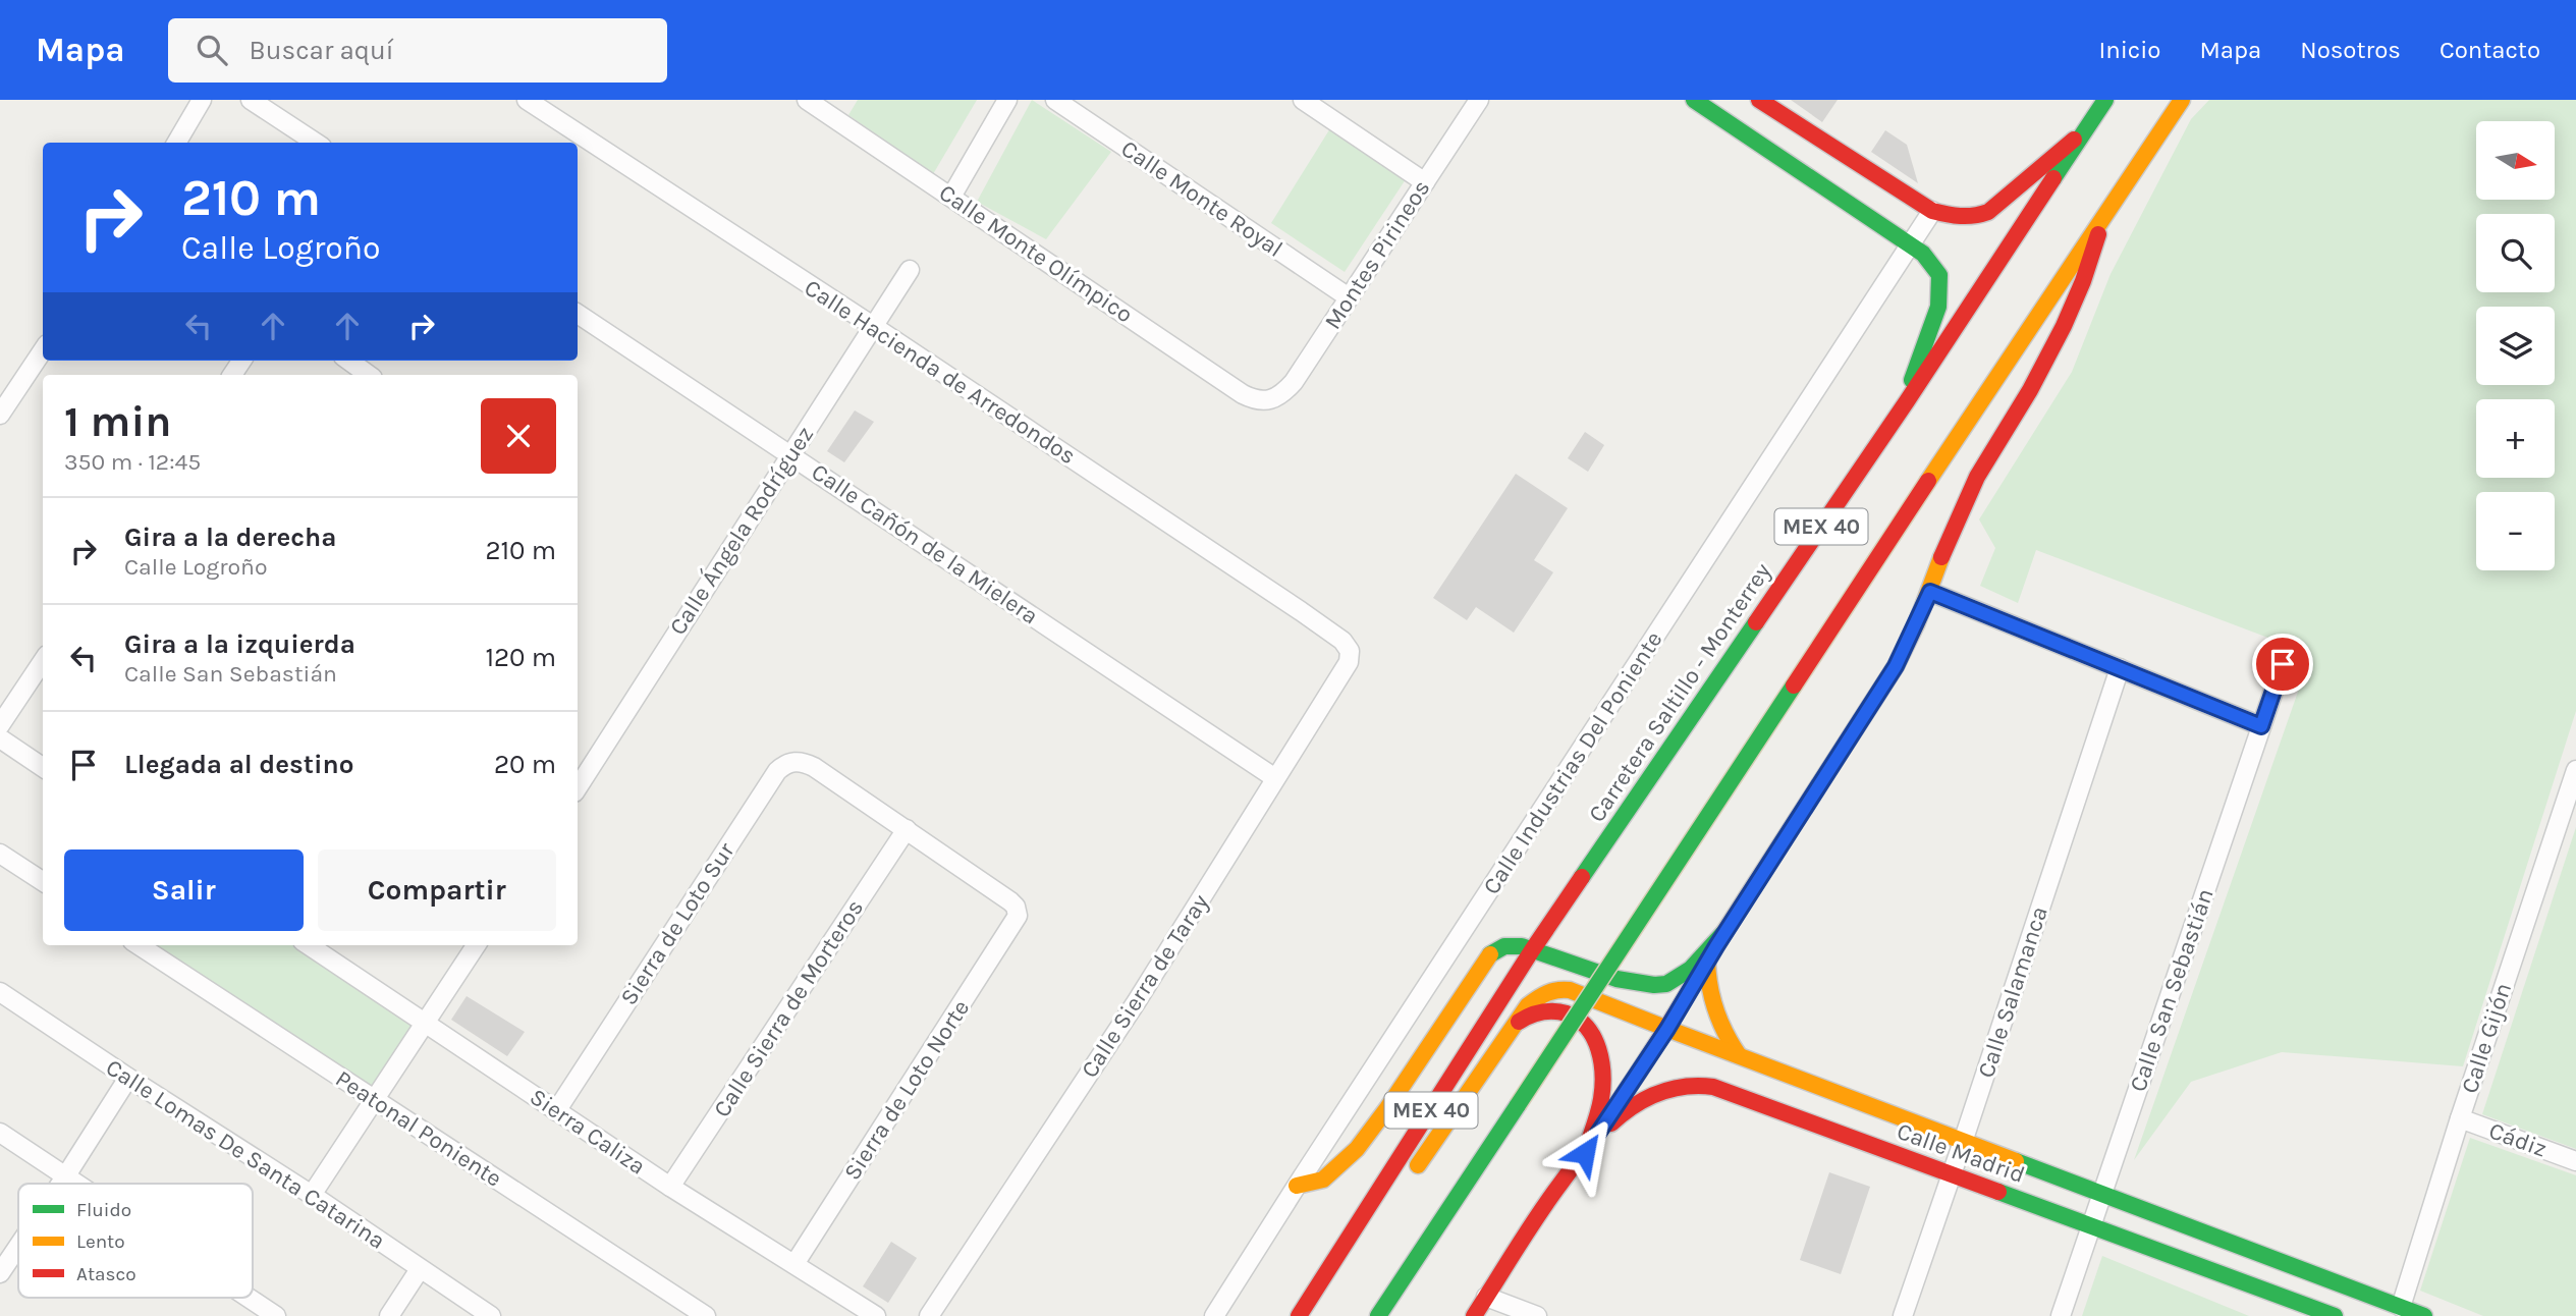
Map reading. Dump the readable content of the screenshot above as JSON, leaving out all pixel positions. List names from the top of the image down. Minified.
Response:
{"streets":{"main road":["MEX 40","Carretera Saltillo - Monterrey","Calle Madrid"],"street":["Calle Monte Royal","Calle Monte Olímpico","Montes Pirineos","Calle Hacienda de Arredondos","Calle Ángela Rodríguez","Calle Cañón de la Mielera","Calle Industrias Del Poniente","Sierra de Loto Sur","Calle Sierra de Taray","Calle San Sebastián","Calle Salamanca","Calle Sierra de Morteros","Calle Gijón","Sierra de Loto Norte","Peatonal Poniente","Sierra Caliza","Cádiz","Calle Lomas De Santa Catarina"]},"crossings":[["Calle Monte Royal","Montes Pirineos"],["Calle Monte Olímpico","Montes Pirineos"],["Calle Hacienda de Arredondos","Calle Ángela Rodríguez"],["Calle Hacienda de Arredondos","Calle Sierra de Taray"],["Calle Ángela Rodríguez","Calle Cañón de la Mielera"],["Calle Cañón de la Mielera","Calle Sierra de Taray"],["Sierra de Loto Sur","Calle Sierra de Morteros"],["Sierra de Loto Sur","Sierra de Loto Norte"],["Sierra de Loto Sur","Sierra Caliza"],["Calle San Sebastián","Calle Madrid"],["Calle Salamanca","Calle Madrid"],["Calle Sierra de Morteros","Sierra de Loto Norte"],["Calle Sierra de Morteros","Sierra Caliza"],["Calle Gijón","Cádiz"],["Calle Gijón","Calle Madrid"],["Sierra de Loto Norte","Sierra Caliza"]],"legend":["Fluido","Lento","Atasco"],"north":"right","page":{"header":"Mapa","search":"Buscar aquí","nav":["Inicio","Mapa","Nosotros","Contacto"],"map_buttons":["+","−"],"turn":["210 m","Calle Logroño"],"heading":["1 min","350 m · 12:45"],"list":[{"name":"Gira a la derecha","note":"Calle Logroño","value":"210 m"},{"name":"Gira a la izquierda","note":"Calle San Sebastián","value":"120 m"},{"name":"Llegada al destino","value":"20 m"}],"buttons":["Salir","Compartir"]}}
